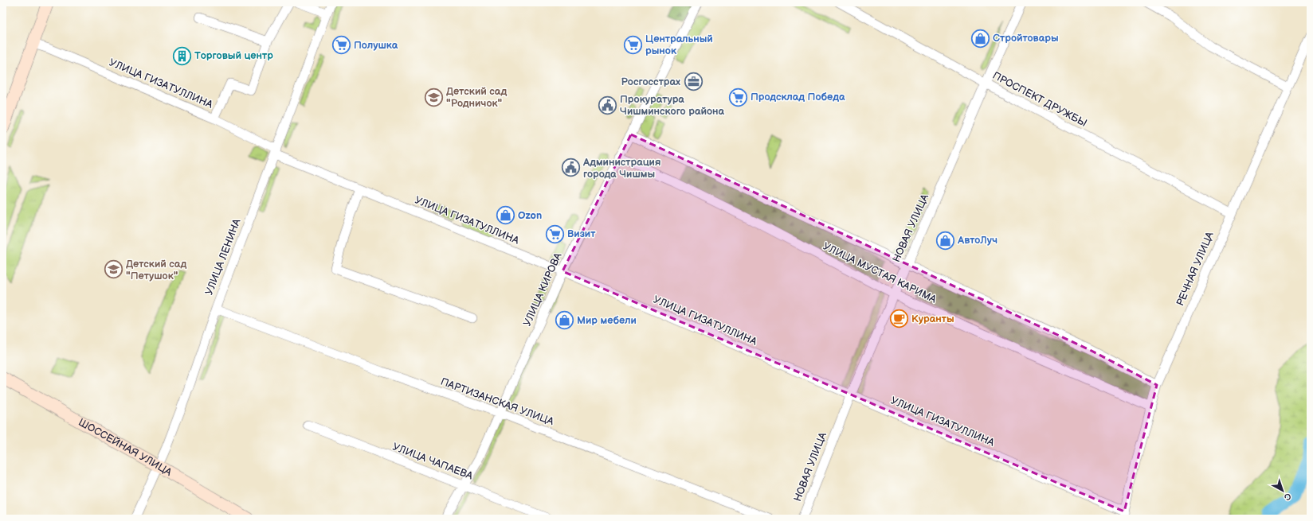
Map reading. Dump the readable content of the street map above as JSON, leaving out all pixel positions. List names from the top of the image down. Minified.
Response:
{"streets":{"main road":["ШОССЕЙНАЯ УЛИЦА"],"street":["УЛИЦА ГИЗАТУЛЛИНА","ПРОСПЕКТ ДРУЖБЫ","НОВАЯ УЛИЦА","УЛИЦА ЛЕНИНА","РЕЧНАЯ УЛИЦА","УЛИЦА МУСТАЯ КАРИМА","УЛИЦА КИРОВА","ПАРТИЗАНСКАЯ УЛИЦА","УЛИЦА ЧАПАЕВА"]},"crossings":[["УЛИЦА ГИЗАТУЛЛИНА","НОВАЯ УЛИЦА"],["УЛИЦА ГИЗАТУЛЛИНА","УЛИЦА ЛЕНИНА"],["УЛИЦА ГИЗАТУЛЛИНА","РЕЧНАЯ УЛИЦА"],["УЛИЦА ГИЗАТУЛЛИНА","УЛИЦА КИРОВА"],["ПРОСПЕКТ ДРУЖБЫ","НОВАЯ УЛИЦА"],["ПРОСПЕКТ ДРУЖБЫ","РЕЧНАЯ УЛИЦА"],["НОВАЯ УЛИЦА","УЛИЦА МУСТАЯ КАРИМА"],["УЛИЦА ЛЕНИНА","ПАРТИЗАНСКАЯ УЛИЦА"],["УЛИЦА ЛЕНИНА","ШОССЕЙНАЯ УЛИЦА"],["РЕЧНАЯ УЛИЦА","УЛИЦА МУСТАЯ КАРИМА"],["УЛИЦА МУСТАЯ КАРИМА","УЛИЦА КИРОВА"],["УЛИЦА КИРОВА","ПАРТИЗАНСКАЯ УЛИЦА"],["УЛИЦА КИРОВА","УЛИЦА ЧАПАЕВА"]],"places":{"shop":["Стройтовары","Ozon","АвтоЛуч","Мир мебели"],"supermarket":["Центральный рынок","Полушка","Продсклад Победа","Визит"],"building":["Торговый центр"],"office":["Росгосстрах"],"school or university":["Детский сад \"Родничок\"","Детский сад \"Петушок\""],"public building":["Прокуратура Чишминского района","Администрация города Чишмы"],"cafe":["Куранты"]},"north":"bottom right"}
